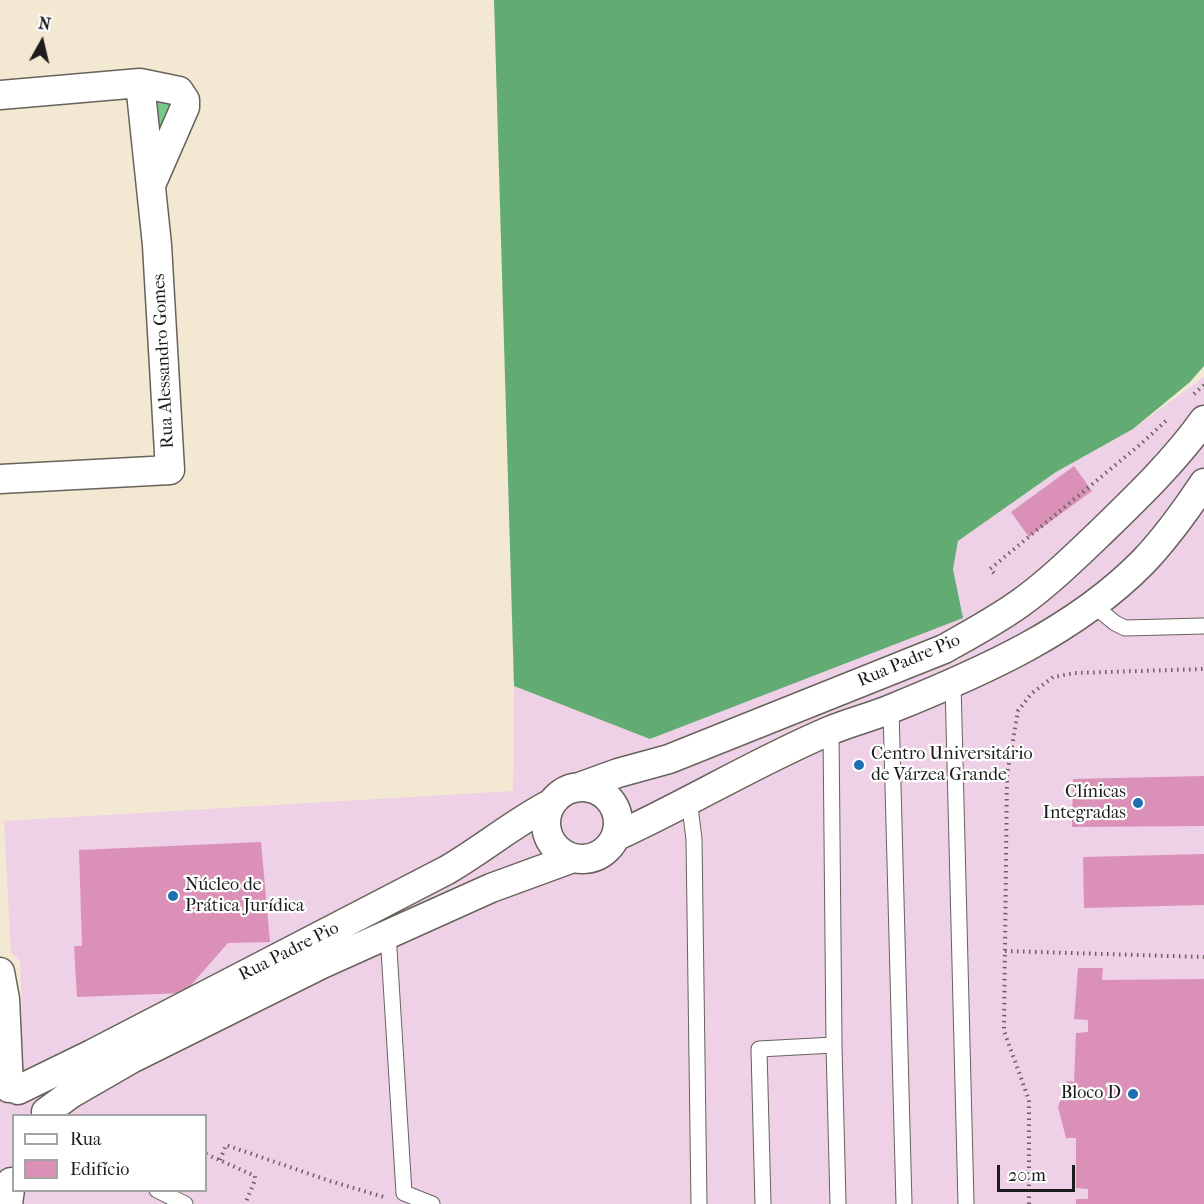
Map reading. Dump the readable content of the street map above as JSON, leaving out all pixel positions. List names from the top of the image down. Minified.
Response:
{"streets":{"street":["Rua Alessandro Gomes","Rua Padre Pio"]},"places":["Centro Universitário de Várzea Grande","Clínicas Integradas","Núcleo de Prática Jurídica","Bloco D"],"legend":["Rua","Edifício"],"scale_bar":"20 m","north":"top"}
